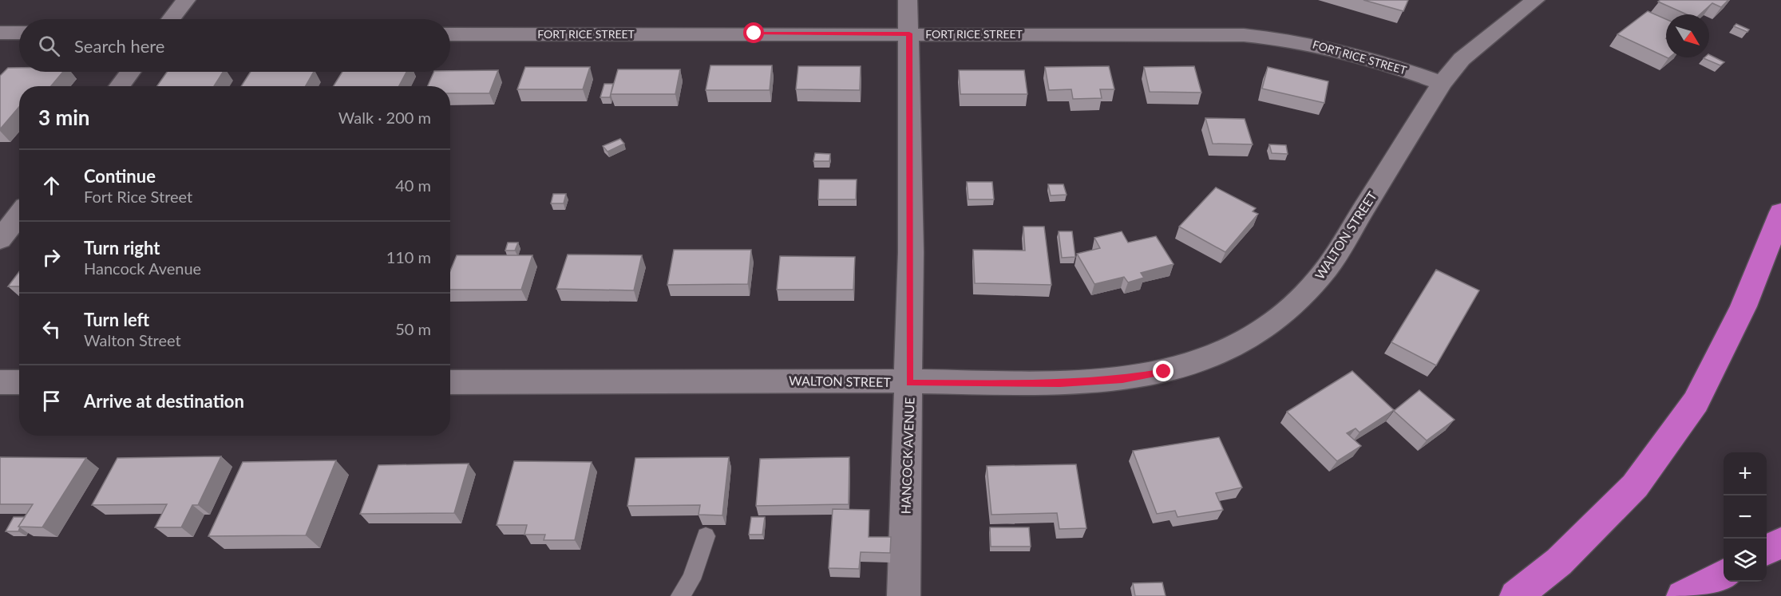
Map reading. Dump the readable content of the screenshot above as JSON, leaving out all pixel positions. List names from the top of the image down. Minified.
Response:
{"streets":{"street":["FORT RICE STREET","WALTON STREET","HANCOCK AVENUE"]},"crossings":[["FORT RICE STREET","WALTON STREET"],["FORT RICE STREET","HANCOCK AVENUE"],["WALTON STREET","HANCOCK AVENUE"]],"north":"bottom right","page":{"search":"Search here","heading":["3 min","Walk · 200 m"],"list":[["Continue","Fort Rice Street","40 m"],["Turn right","Hancock Avenue","110 m"],["Turn left","Walton Street","50 m"],"Arrive at destination"],"map_buttons":["+","−"]}}
